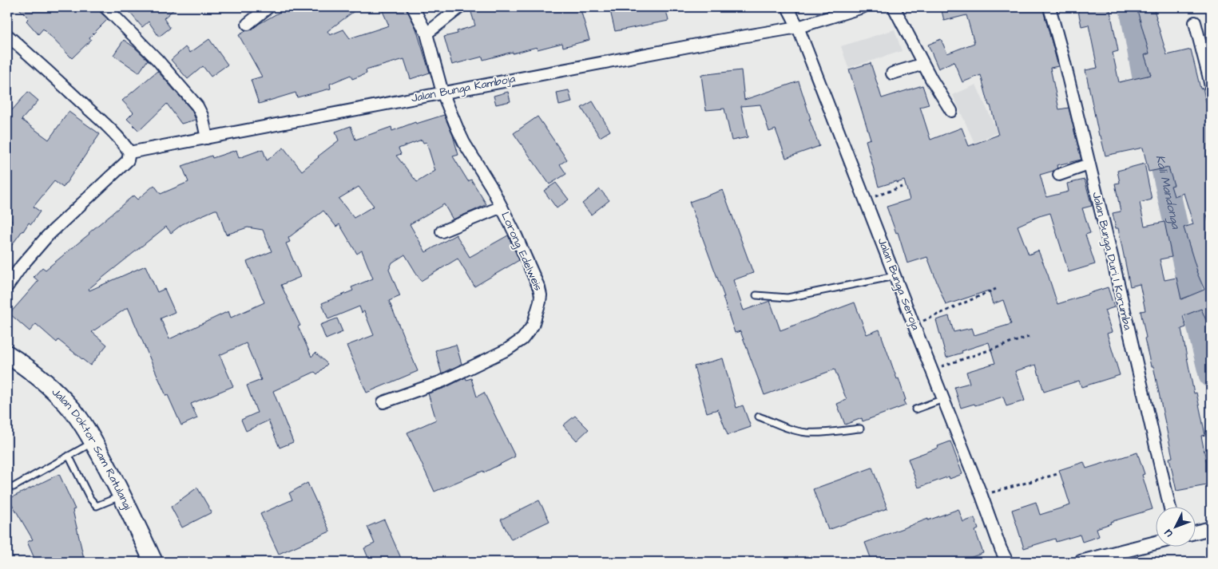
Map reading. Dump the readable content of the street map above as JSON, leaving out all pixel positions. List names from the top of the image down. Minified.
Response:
{"streets":{"highway":["Jalan Doktor Sam Ratulangi"],"street":["Jalan Bunga Kamboja","Lorong Edelweis","Jalan Bunga Duri I Korumba","Jalan Bunga Seroja"]},"crossings":[["Jalan Bunga Kamboja","Lorong Edelweis"],["Jalan Bunga Kamboja","Jalan Bunga Seroja"]],"water":["Kali Mandonga"],"north":"bottom left"}
